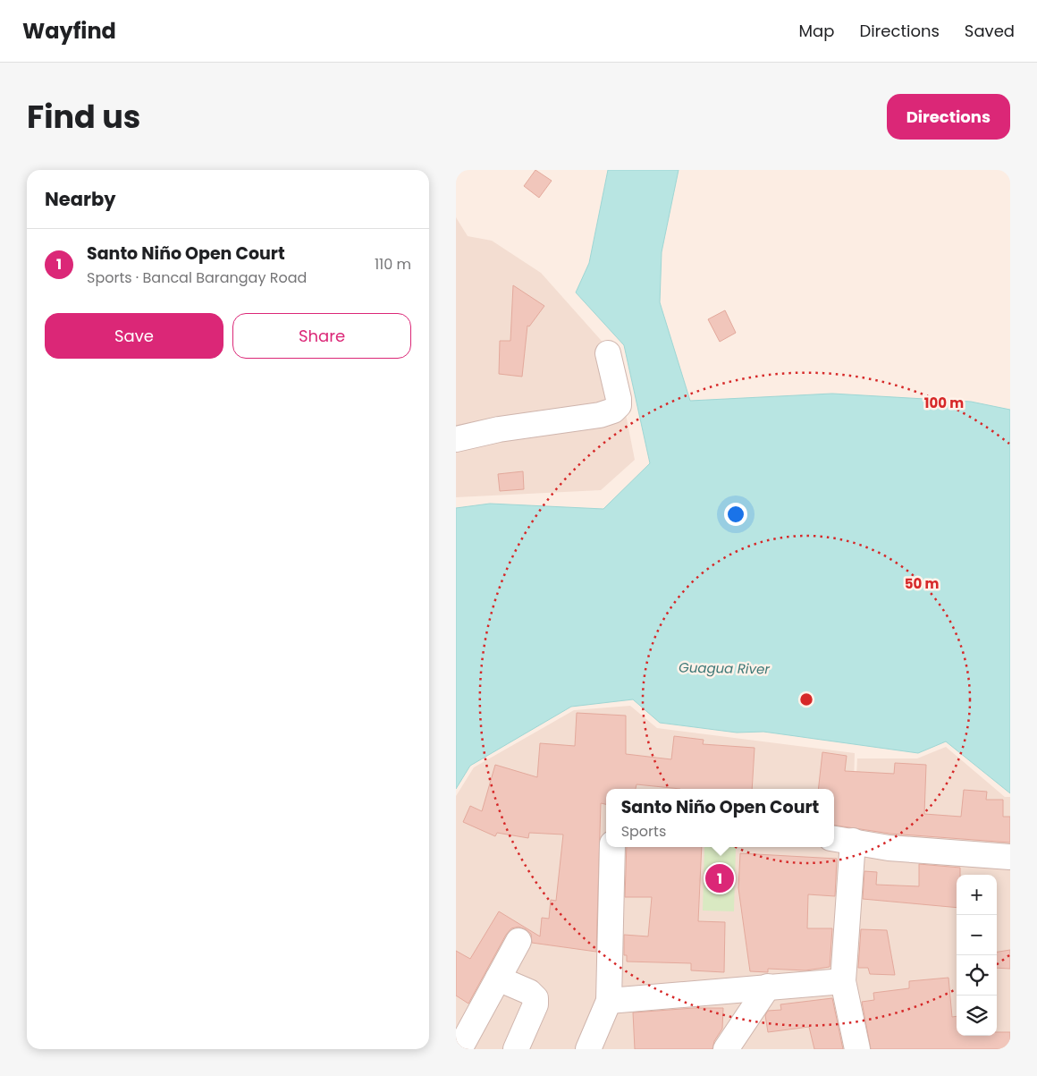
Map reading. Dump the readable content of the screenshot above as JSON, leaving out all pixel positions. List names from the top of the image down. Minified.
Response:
{"water":["Guagua River"],"page":{"header":"Wayfind","nav":["Map","Directions","Saved"],"title":"Find us","buttons":["Directions",["Save","Share"]],"heading":"Nearby","list":[{"mark":"1","name":"Santo Niño Open Court","note":"Sports · Bancal Barangay Road","value":"110 m"}],"popup":["Santo Niño Open Court","Sports"],"pins":"1","map_buttons":["+","−"]},"rings":["100 m","50 m"]}
